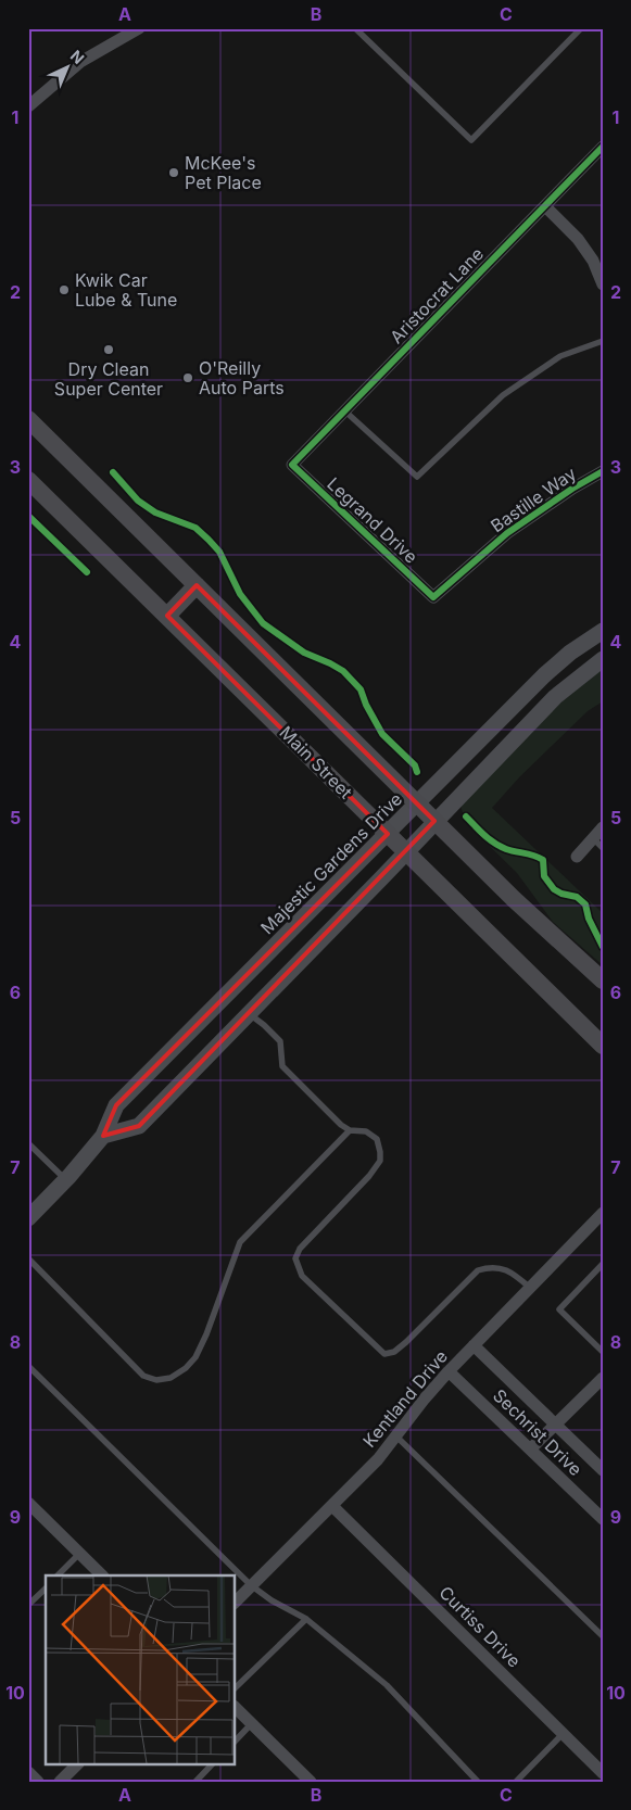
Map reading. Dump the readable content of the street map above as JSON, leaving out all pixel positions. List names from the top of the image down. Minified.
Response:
{"streets":{"main road":["Main Street"],"street":["Aristocrat Lane","Bastille Way","Legrand Drive","Majestic Gardens Drive","Kentland Drive","Sechrist Drive","Curtiss Drive"]},"crossings":[["Aristocrat Lane","Legrand Drive"],["Bastille Way","Legrand Drive"],["Main Street","Majestic Gardens Drive"],["Kentland Drive","Sechrist Drive"],["Kentland Drive","Curtiss Drive"]],"places":["McKee's Pet Place","Kwik Car Lube & Tune","Dry Clean Super Center","O'Reilly Auto Parts"],"north":"top right","grid":{"columns":["A","B","C"],"rows":["1","2","3","4","5","6","7","8","9","10"]}}
